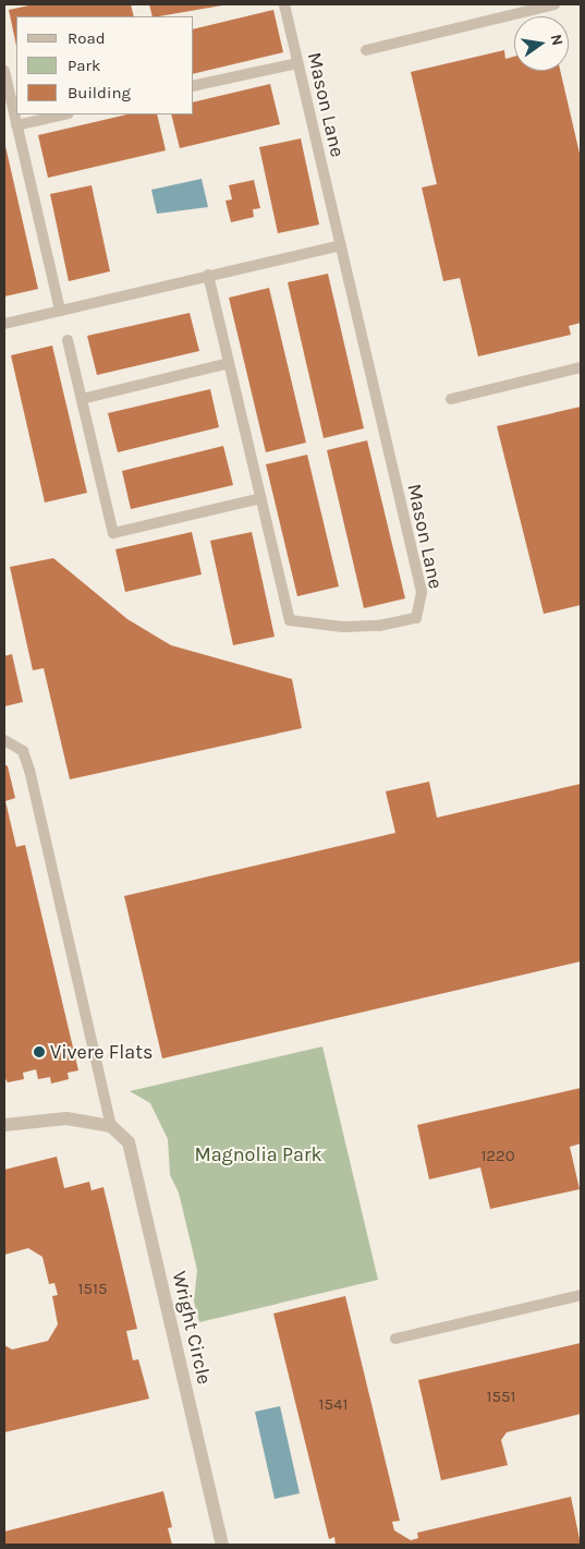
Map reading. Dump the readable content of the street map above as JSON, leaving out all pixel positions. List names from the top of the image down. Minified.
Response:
{"streets":{"street":["Wright Circle"],"lane":["Mason Lane"]},"parks":["Magnolia Park"],"places":["Vivere Flats"],"house_numbers":["1220","1515","1551","1541"],"legend":["Road","Park","Building"],"north":"right"}
